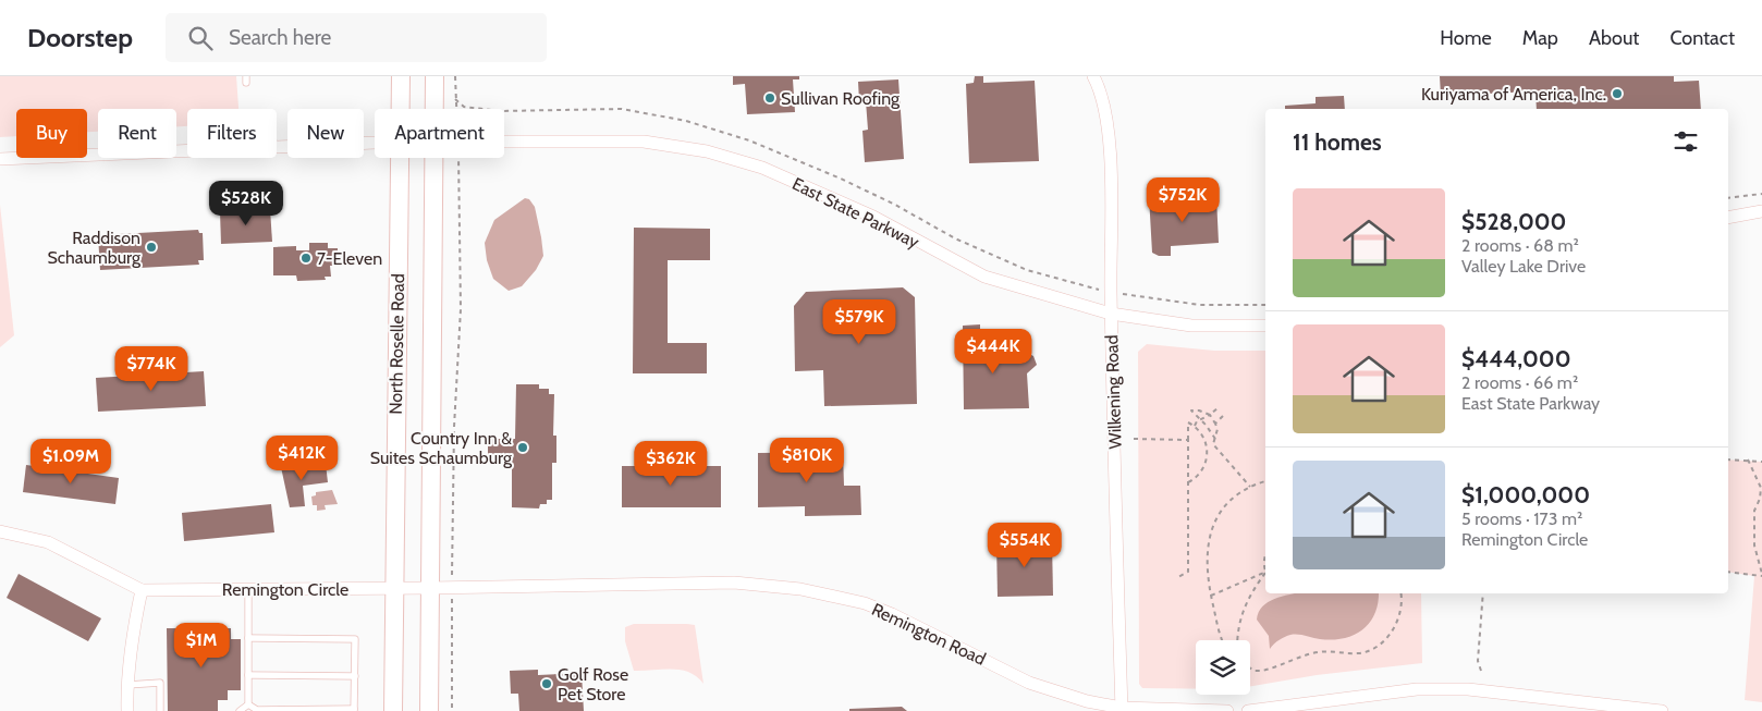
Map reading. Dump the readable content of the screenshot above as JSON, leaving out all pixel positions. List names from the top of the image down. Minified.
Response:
{"streets":{"main road":["North Roselle Road"],"street":["East State Parkway","Wilkening Road","Remington Circle","Remington Road"]},"crossings":[["East State Parkway","Wilkening Road"],["North Roselle Road","Remington Circle"],["North Roselle Road","Remington Road"],["Wilkening Road","Remington Road"],["Remington Circle","Remington Road"]],"places":["Kuriyama of America, Inc.","Sullivan Roofing","Raddison Schaumburg","7-Eleven","Country Inn & Suites Schaumburg","Golf Rose Pet Store"],"page":{"header":"Doorstep","search":"Search here","nav":["Home","Map","About","Contact"],"chip":["Buy","Rent","Filters","New","Apartment"],"heading":"11 homes","list":[{"name":"$528,000","note":"2 rooms · 68 m² · Valley Lake Drive"},{"name":"$444,000","note":"2 rooms · 66 m² · East State Parkway"},{"name":"$1,000,000","note":"5 rooms · 173 m² · Remington Circle"}],"price":["$752K","$528K","$579K","$444K","$774K","$412K","$810K","$1.09M","$362K","$554K","$1M"]}}
